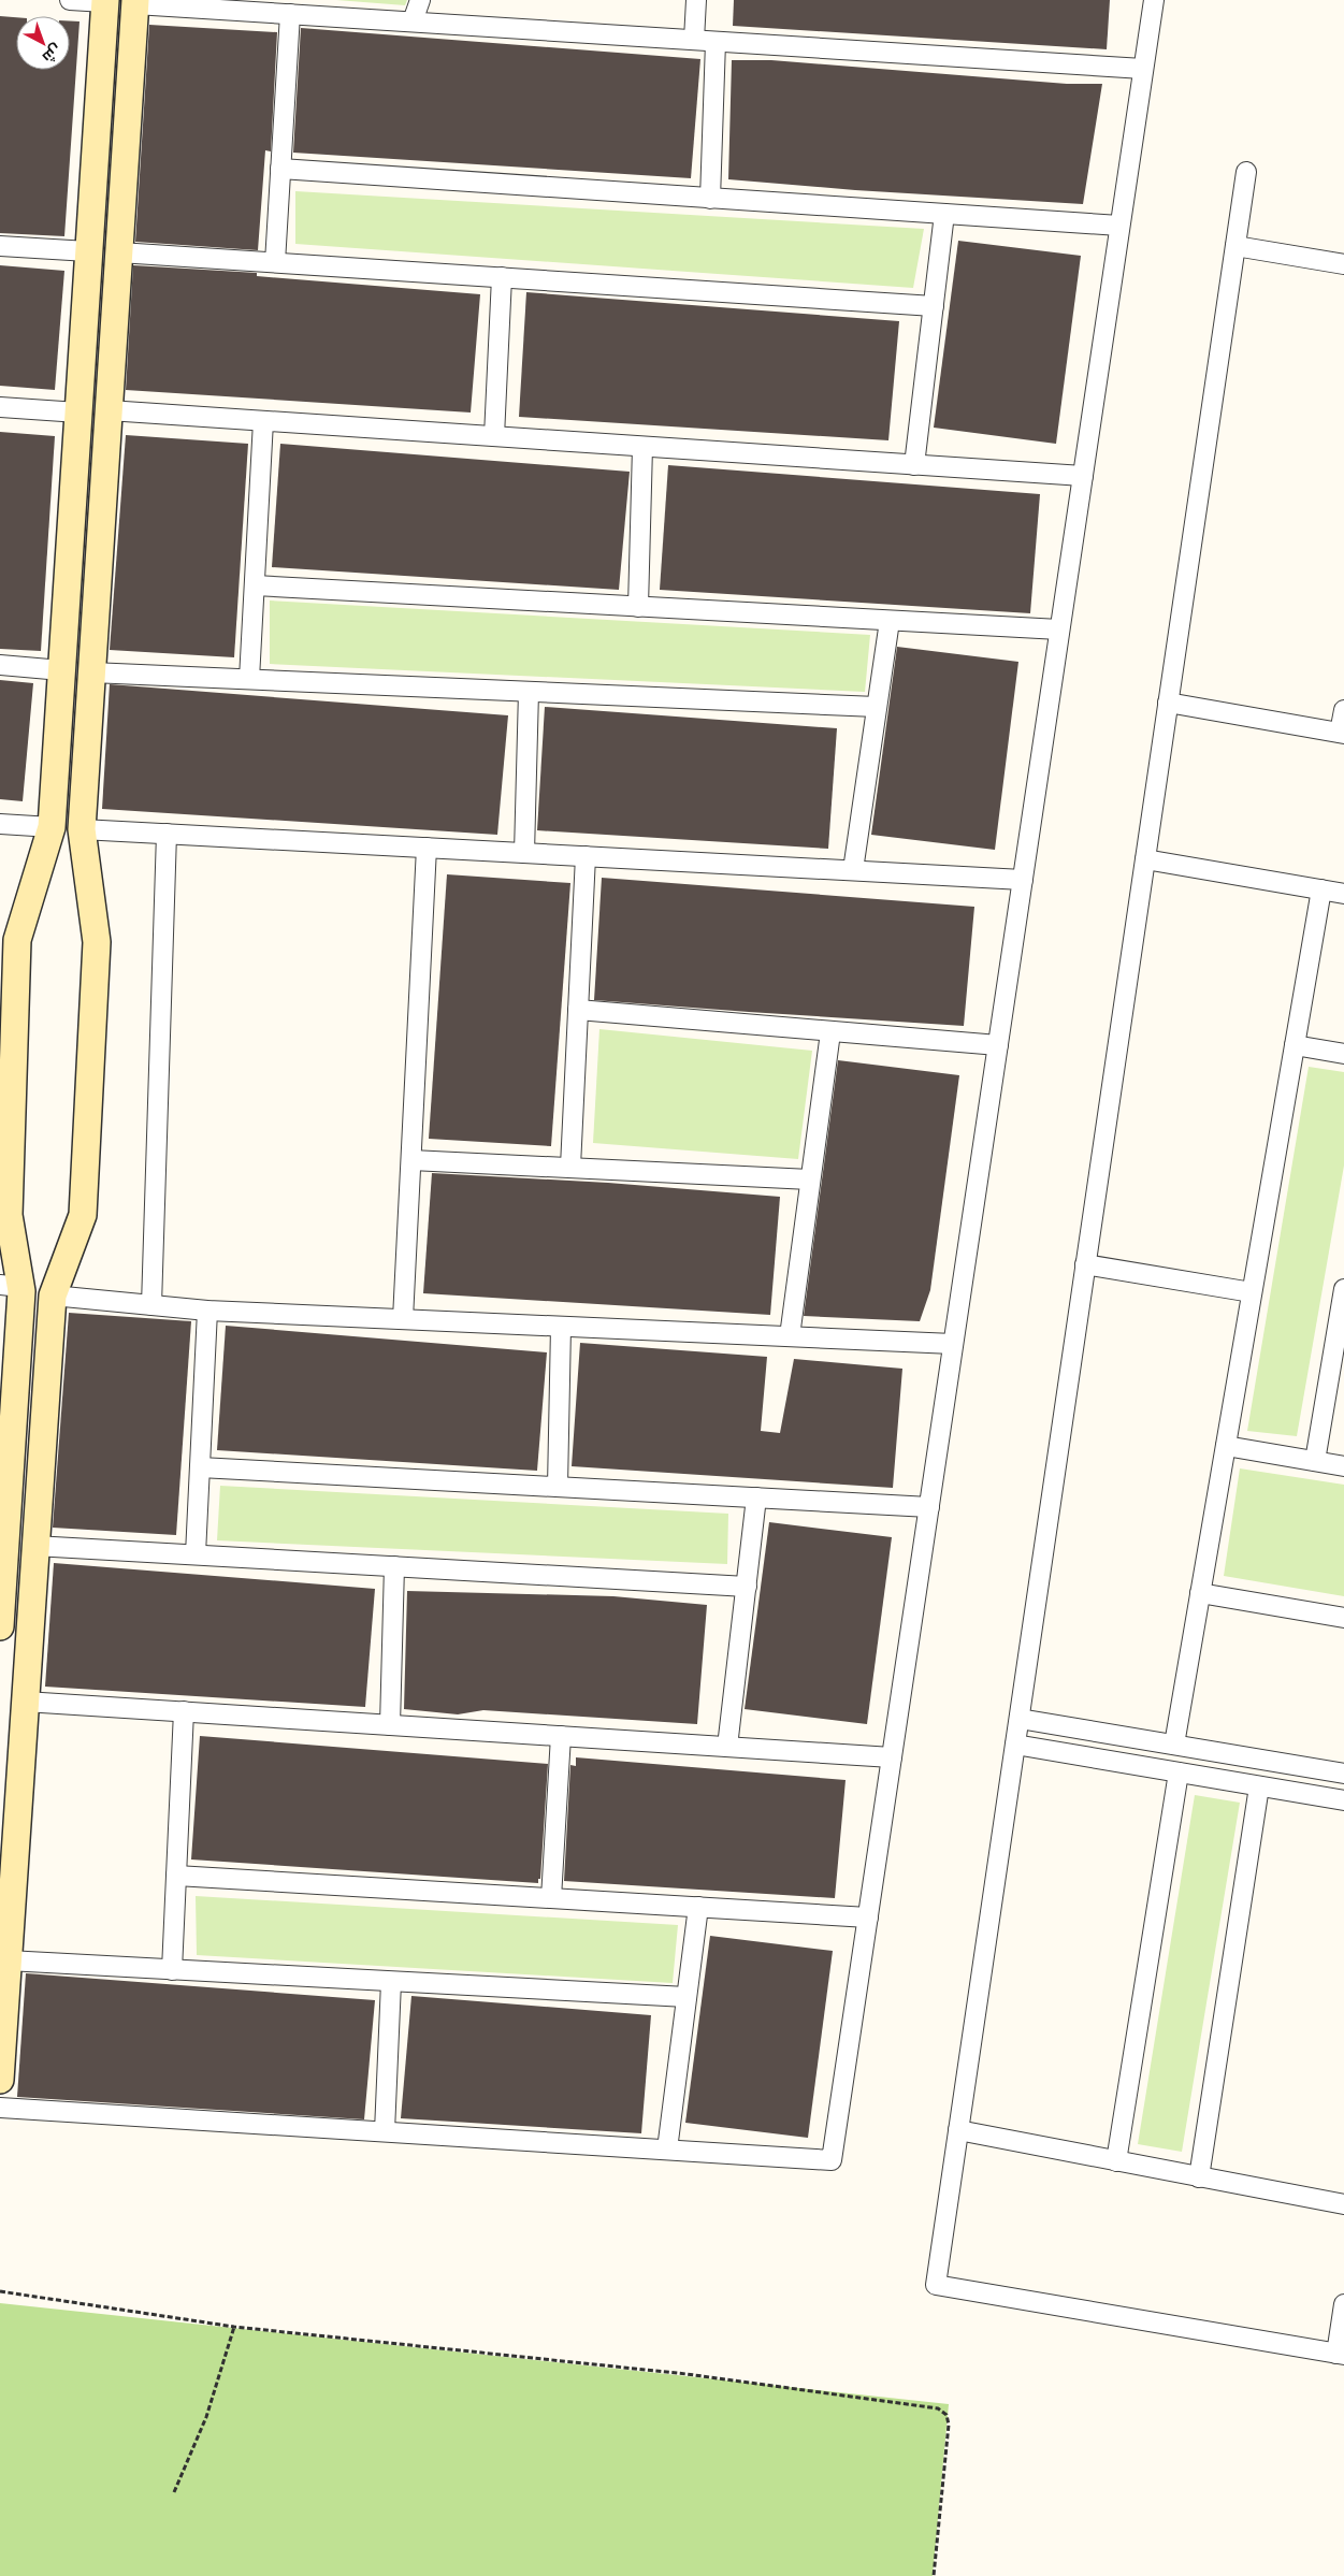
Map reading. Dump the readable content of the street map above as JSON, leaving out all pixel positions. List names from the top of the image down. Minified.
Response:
{"north":"bottom right"}
